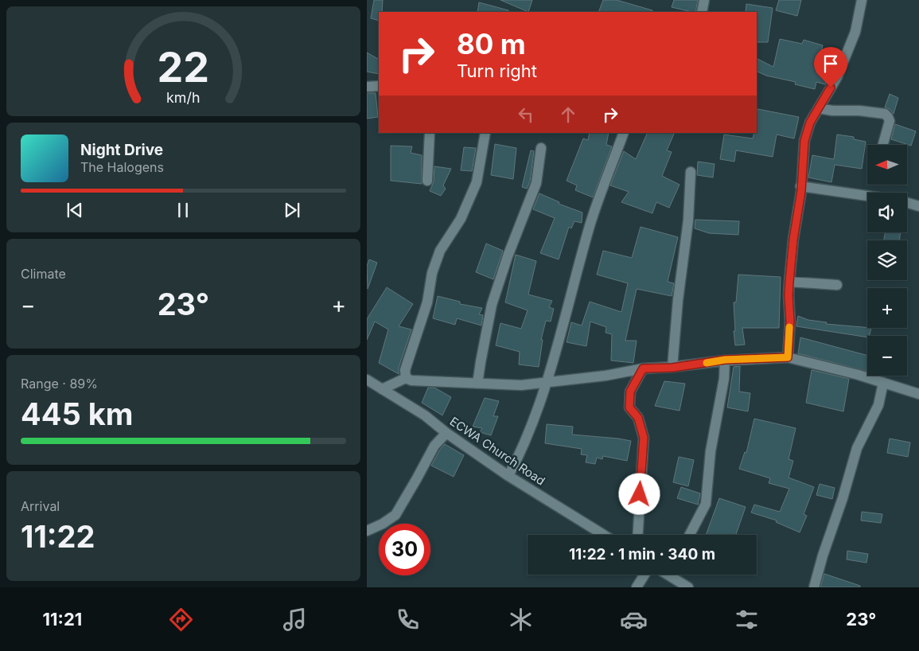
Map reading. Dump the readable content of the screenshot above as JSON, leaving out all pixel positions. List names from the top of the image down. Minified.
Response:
{"streets":{"street":["ECWA Church Road"]},"north":"left","page":{"turn":["80 m","Turn right"],"song":["Night Drive","The Halogens"],"map_buttons":["+","−"],"tile":["Climate",["Range · 89%","445 km"],["Arrival","11:22"]],"heat":["−","23°","+"],"limit":"30","trip":"11:22 · 1 min · 340 m","tabs":["11:21","23°"],"gauge":["22","km/h"]}}
